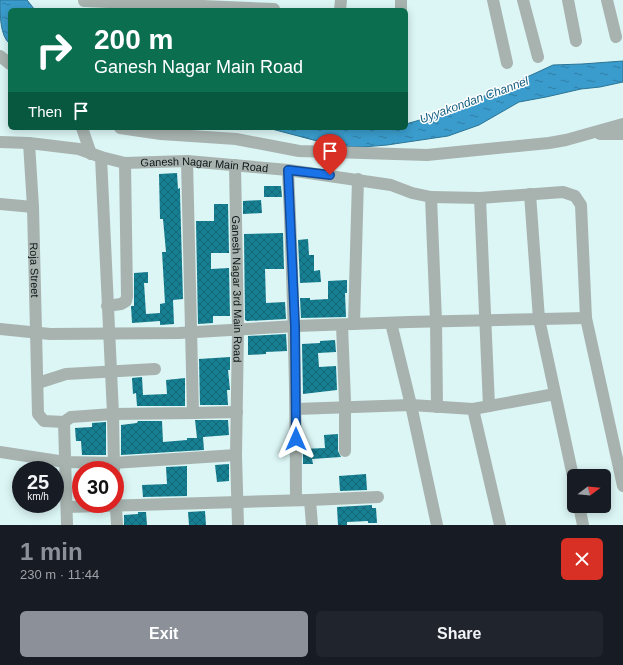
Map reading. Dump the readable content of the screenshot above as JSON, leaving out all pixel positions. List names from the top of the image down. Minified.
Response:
{"streets":{"street":["Ganesh Nagar Main Road","Roja Street","Ganesh Nagar 3rd Main Road"]},"crossings":[["Ganesh Nagar Main Road","Roja Street"],["Ganesh Nagar Main Road","Ganesh Nagar 3rd Main Road"]],"water":["Uyyakondan Channel"],"north":"right","page":{"turn":["200 m","Ganesh Nagar Main Road"],"then":"Then","speed":"25 km/h","limit":"30","heading":["1 min","230 m · 11:44"],"buttons":["Exit","Share"]}}
